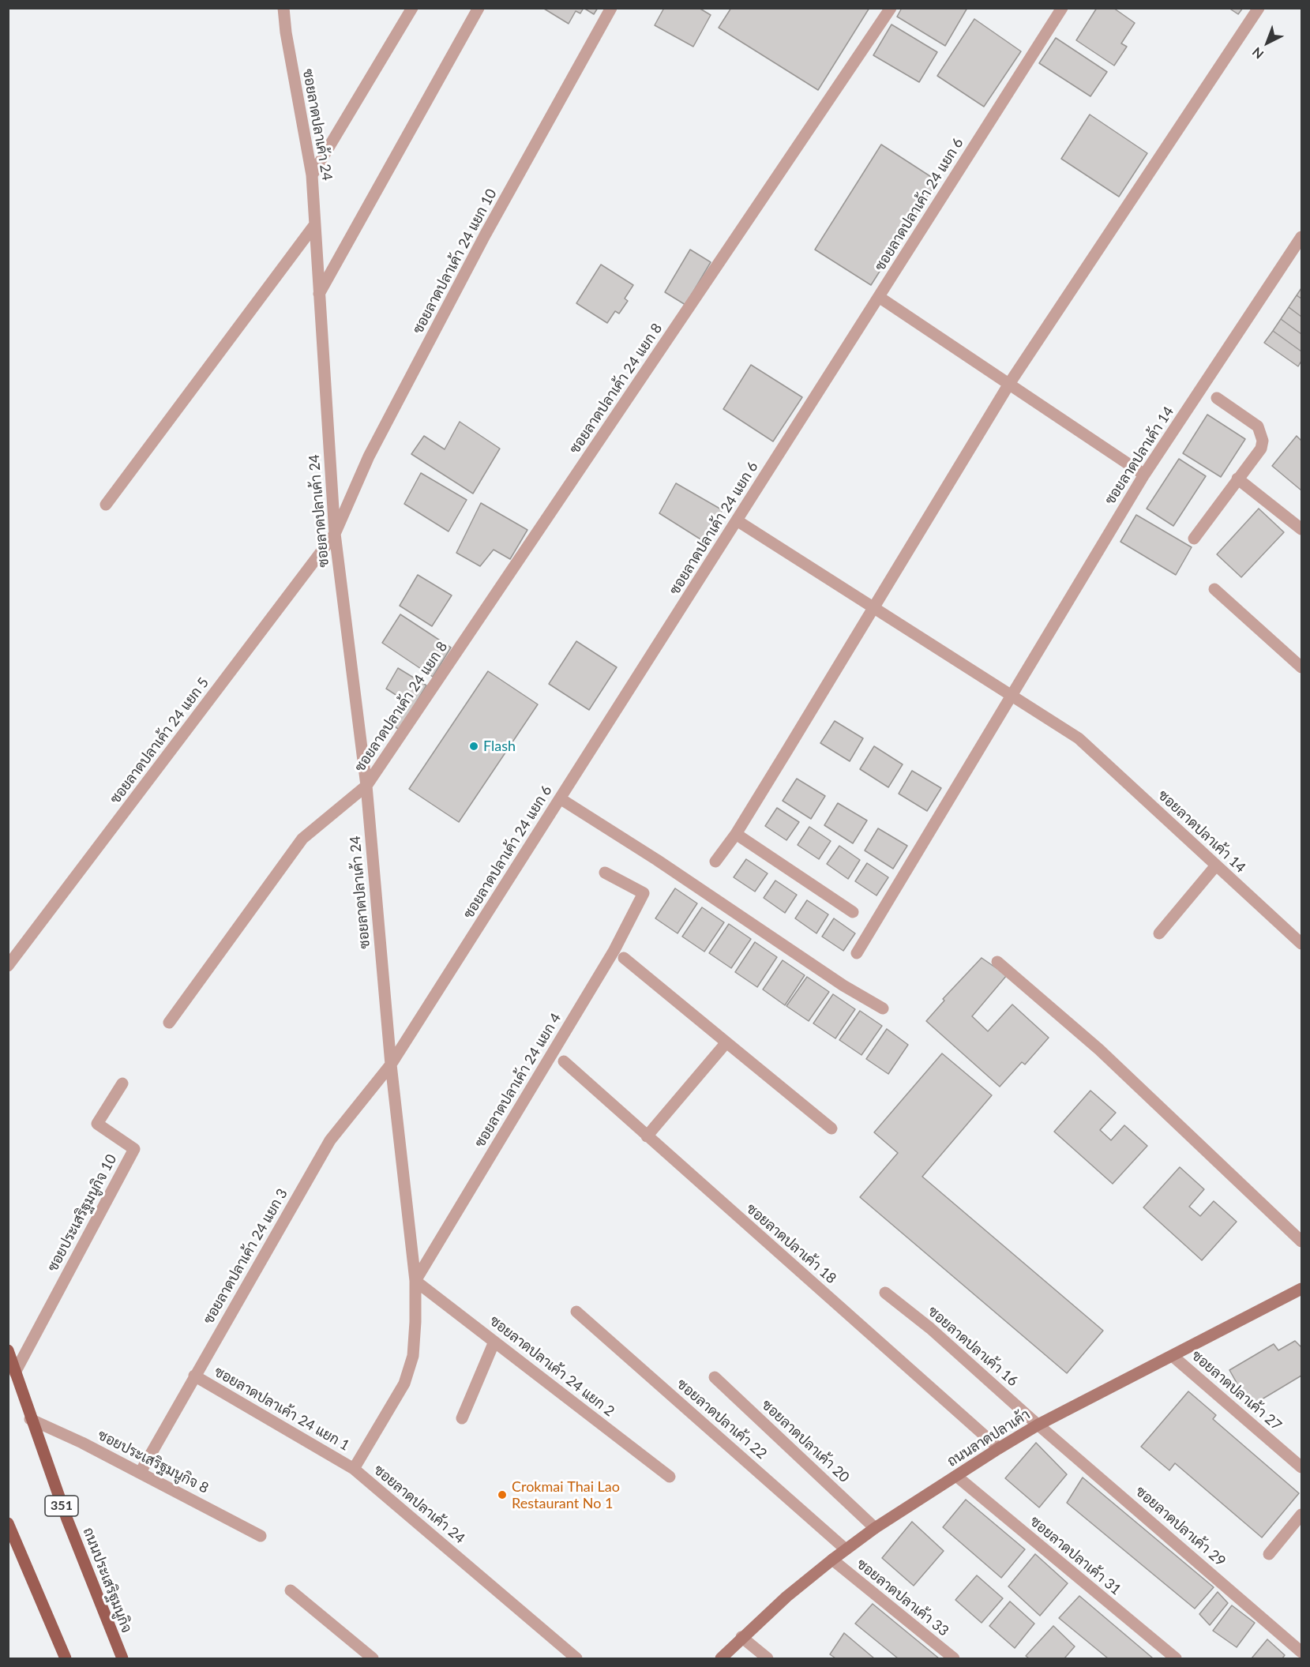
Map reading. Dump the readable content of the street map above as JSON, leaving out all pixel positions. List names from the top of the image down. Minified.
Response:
{"streets":{"main road":["ถนนลาดปลาเค้า","351","ถนนประเสริฐมนูกิจ"],"street":["ซอยลาดปลาเค้า 24","ซอยลาดปลาเค้า 24 แยก 6","ซอยลาดปลาเค้า 24 แยก 10","ซอยลาดปลาเค้า 24 แยก 8","ซอยลาดปลาเค้า 14","ซอยลาดปลาเค้า 24 แยก 5","ซอยลาดปลาเค้า 24 แยก 4","ซอยประเสริฐมนูกิจ 10","ซอยลาดปลาเค้า 18","ซอยลาดปลาเค้า 24 แยก 3","ซอยลาดปลาเค้า 16","ซอยลาดปลาเค้า 24 แยก 2","ซอยลาดปลาเค้า 27","ซอยลาดปลาเค้า 24 แยก 1","ซอยลาดปลาเค้า 22","ซอยลาดปลาเค้า 20","ซอยประเสริฐมนูกิจ 8","ซอยลาดปลาเค้า 29","ซอยลาดปลาเค้า 31","ซอยลาดปลาเค้า 33"]},"crossings":[["ซอยลาดปลาเค้า 24","ซอยลาดปลาเค้า 24 แยก 6"],["ซอยลาดปลาเค้า 24","ซอยลาดปลาเค้า 24 แยก 10"],["ซอยลาดปลาเค้า 24","ซอยลาดปลาเค้า 24 แยก 8"],["ซอยลาดปลาเค้า 24","ซอยลาดปลาเค้า 24 แยก 5"],["ซอยลาดปลาเค้า 24","ซอยลาดปลาเค้า 24 แยก 4"],["ซอยลาดปลาเค้า 24","ซอยลาดปลาเค้า 24 แยก 3"],["ซอยลาดปลาเค้า 24","ซอยลาดปลาเค้า 24 แยก 2"],["ซอยลาดปลาเค้า 24","ซอยลาดปลาเค้า 24 แยก 1"],["ซอยลาดปลาเค้า 24 แยก 6","ซอยลาดปลาเค้า 14"],["ซอยลาดปลาเค้า 24 แยก 6","ซอยลาดปลาเค้า 24 แยก 3"],["ซอยลาดปลาเค้า 24 แยก 10","ซอยลาดปลาเค้า 24 แยก 5"],["ซอยลาดปลาเค้า 24 แยก 4","ซอยลาดปลาเค้า 24 แยก 2"],["ซอยประเสริฐมนูกิจ 10","ถนนประเสริฐมนูกิจ"],["ซอยลาดปลาเค้า 18","ถนนลาดปลาเค้า"],["ซอยลาดปลาเค้า 24 แยก 3","ซอยลาดปลาเค้า 24 แยก 1"],["ซอยลาดปลาเค้า 24 แยก 3","ซอยประเสริฐมนูกิจ 8"],["ซอยลาดปลาเค้า 16","ถนนลาดปลาเค้า"],["ซอยลาดปลาเค้า 16","ซอยลาดปลาเค้า 29"],["ซอยลาดปลาเค้า 27","ถนนลาดปลาเค้า"],["ซอยลาดปลาเค้า 22","ถนนลาดปลาเค้า"],["ถนนลาดปลาเค้า","ซอยลาดปลาเค้า 20"],["ถนนลาดปลาเค้า","ซอยลาดปลาเค้า 29"],["ถนนลาดปลาเค้า","ซอยลาดปลาเค้า 31"],["ถนนลาดปลาเค้า","ซอยลาดปลาเค้า 33"],["ซอยประเสริฐมนูกิจ 8","ถนนประเสริฐมนูกิจ"]],"places":["Flash","Crokmai Thai Lao Restaurant No 1"],"north":"bottom left"}
